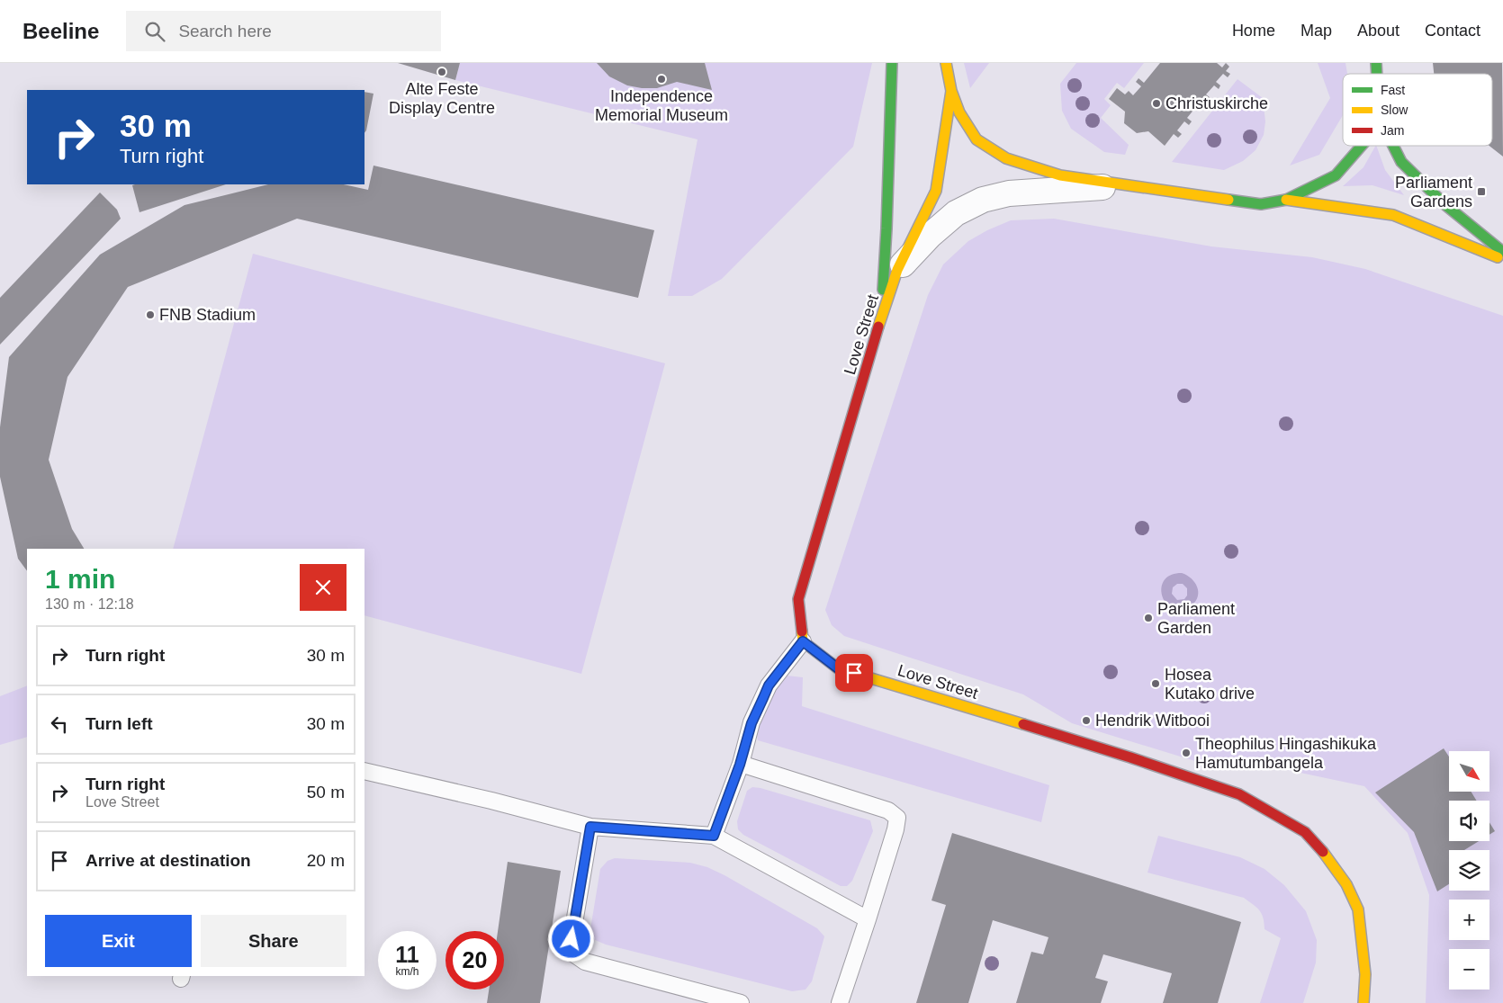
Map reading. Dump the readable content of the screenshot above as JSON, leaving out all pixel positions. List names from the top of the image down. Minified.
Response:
{"streets":{"street":["Love Street"]},"places":{"other":["Alte Feste Display Centre","Independence Memorial Museum","Christuskirche","FNB Stadium","Parliament Garden","Hosea Kutako drive","Hendrik Witbooi","Theophilus Hingashikuka Hamutumbangela"],"transit":["Parliament Gardens"]},"legend":["Fast","Slow","Jam"],"north":"bottom right","page":{"header":"Beeline","search":"Search here","nav":["Home","Map","About","Contact"],"turn":["30 m","Turn right"],"heading":["1 min","130 m · 12:18"],"list":[{"name":"Turn right","value":"30 m"},{"name":"Turn left","value":"30 m"},{"name":"Turn right","note":"Love Street","value":"50 m"},{"name":"Arrive at destination","value":"20 m"}],"map_buttons":["+","−"],"buttons":["Exit","Share"],"speed":"11 km/h","limit":"20"}}
